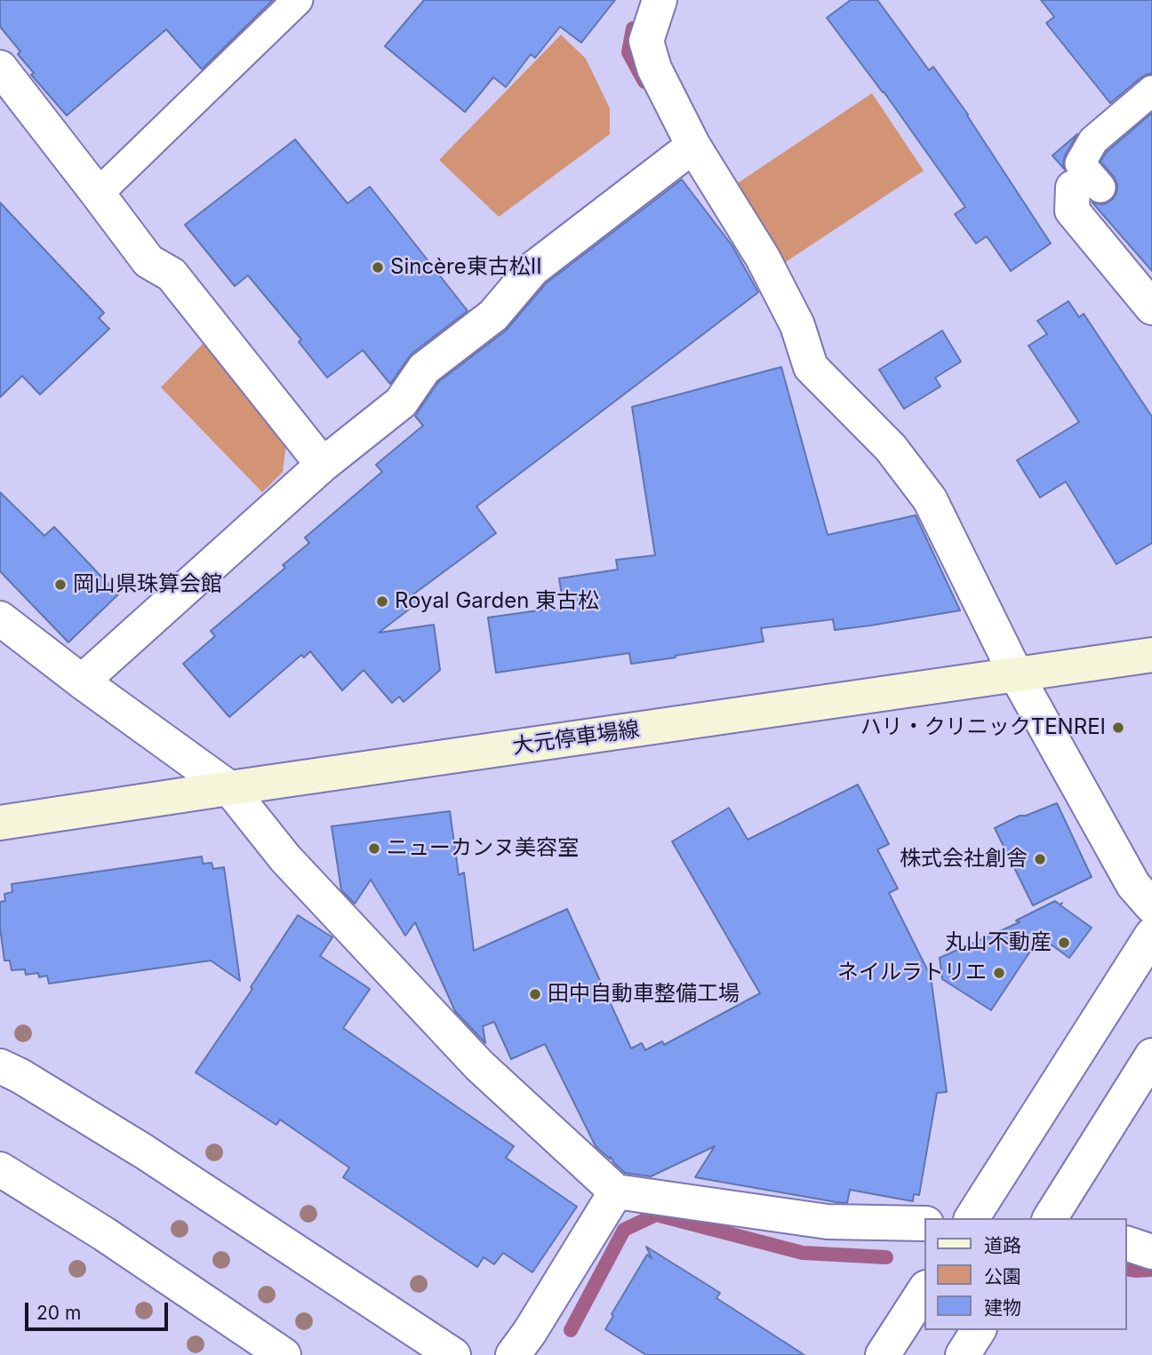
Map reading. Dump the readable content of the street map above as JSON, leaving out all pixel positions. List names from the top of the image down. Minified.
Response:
{"streets":{"main road":["大元停車場線"]},"places":["Sincère東古松Ⅱ","岡山県珠算会館","Royal Garden 東古松","ハリ・クリニックTENREI","ニューカンヌ美容室","株式会社創舎","丸山不動産","ネイルラトリエ","田中自動車整備工場"],"legend":["道路","公園","建物"],"scale_bar":"20 m"}
